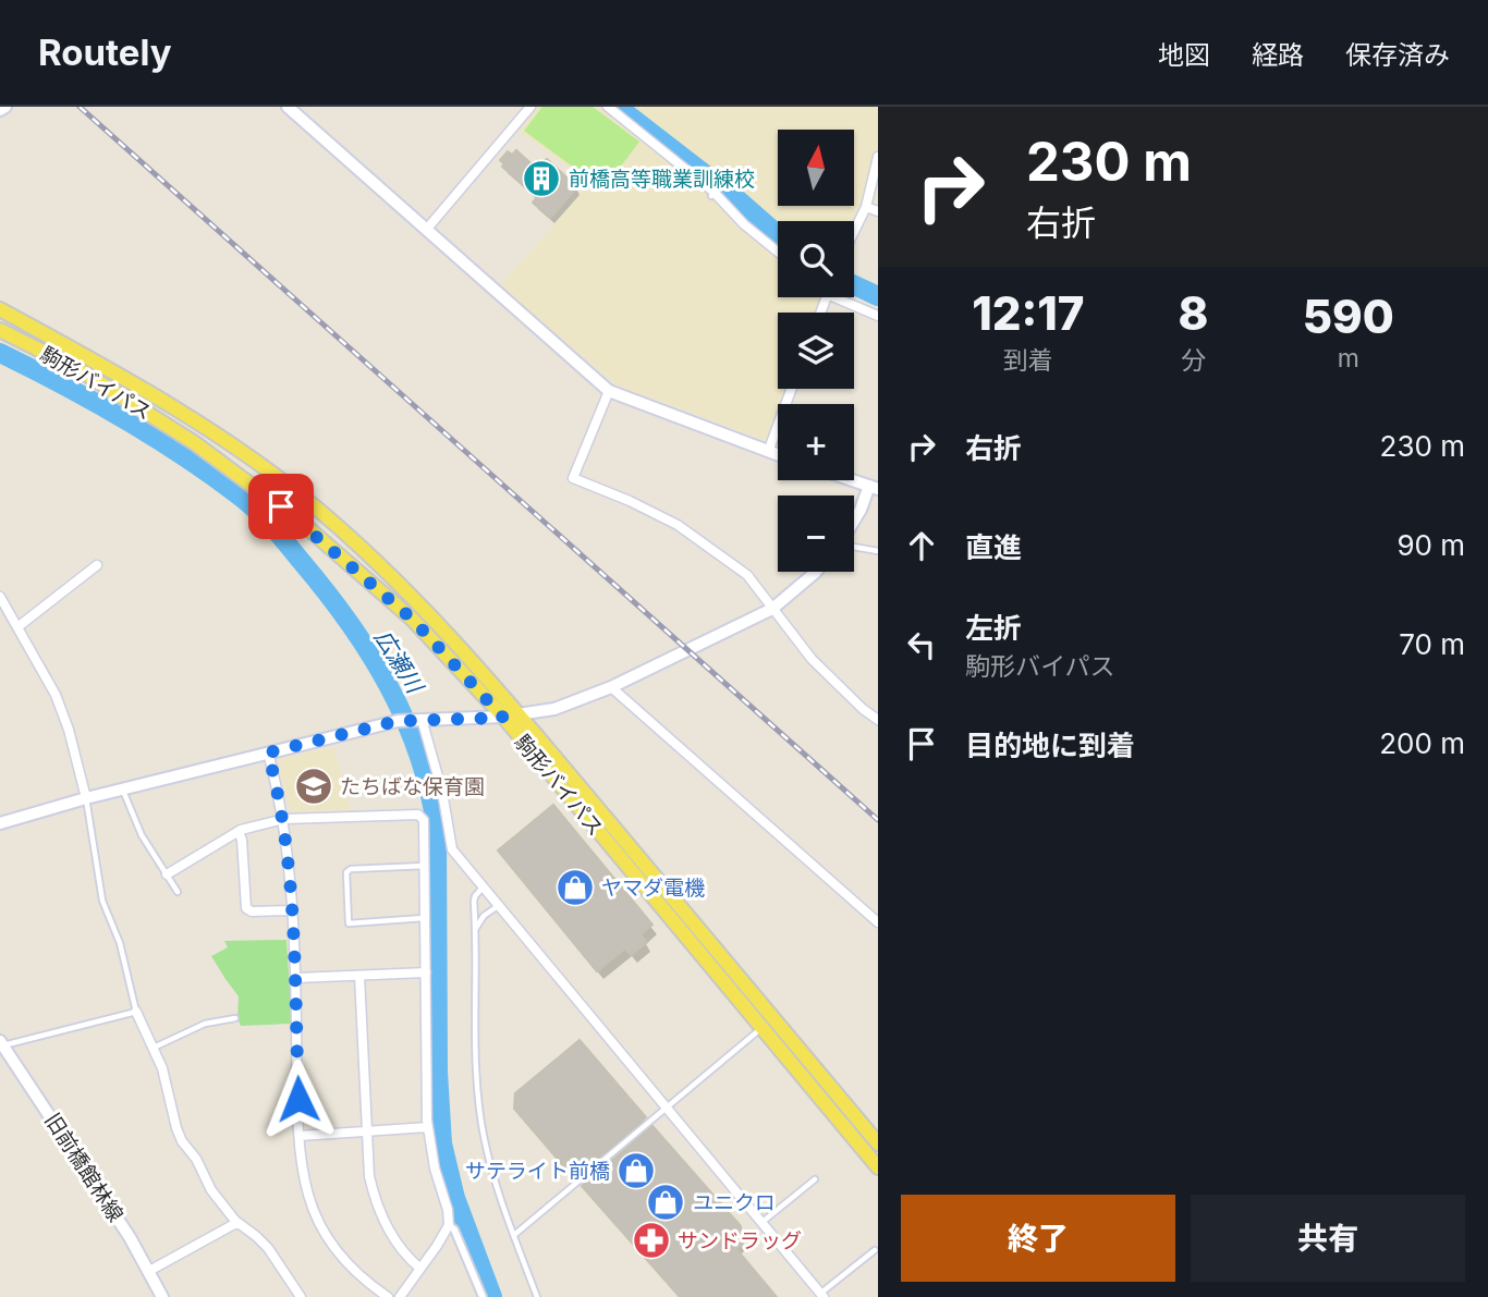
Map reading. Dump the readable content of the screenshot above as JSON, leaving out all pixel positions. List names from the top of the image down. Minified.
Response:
{"streets":{"main road":["駒形バイパス"],"street":["旧前橋館林線"]},"water":["広瀬川"],"places":{"building":["前橋高等職業訓練校"],"school or university":["たちばな保育園"],"shop":["ヤマダ電機","サテライト前橋","ユニクロ"],"pharmacy":["サンドラッグ"]},"north":"top","page":{"header":"Routely","nav":["地図","経路","保存済み"],"turn":["230 m","右折"],"map_buttons":["+","−"],"eta":["12:17","到着","8","分","590","m"],"list":[{"name":"右折","value":"230 m"},{"name":"直進","value":"90 m"},{"name":"左折","note":"駒形バイパス","value":"70 m"},{"name":"目的地に到着","value":"200 m"}],"buttons":["終了","共有"]}}
